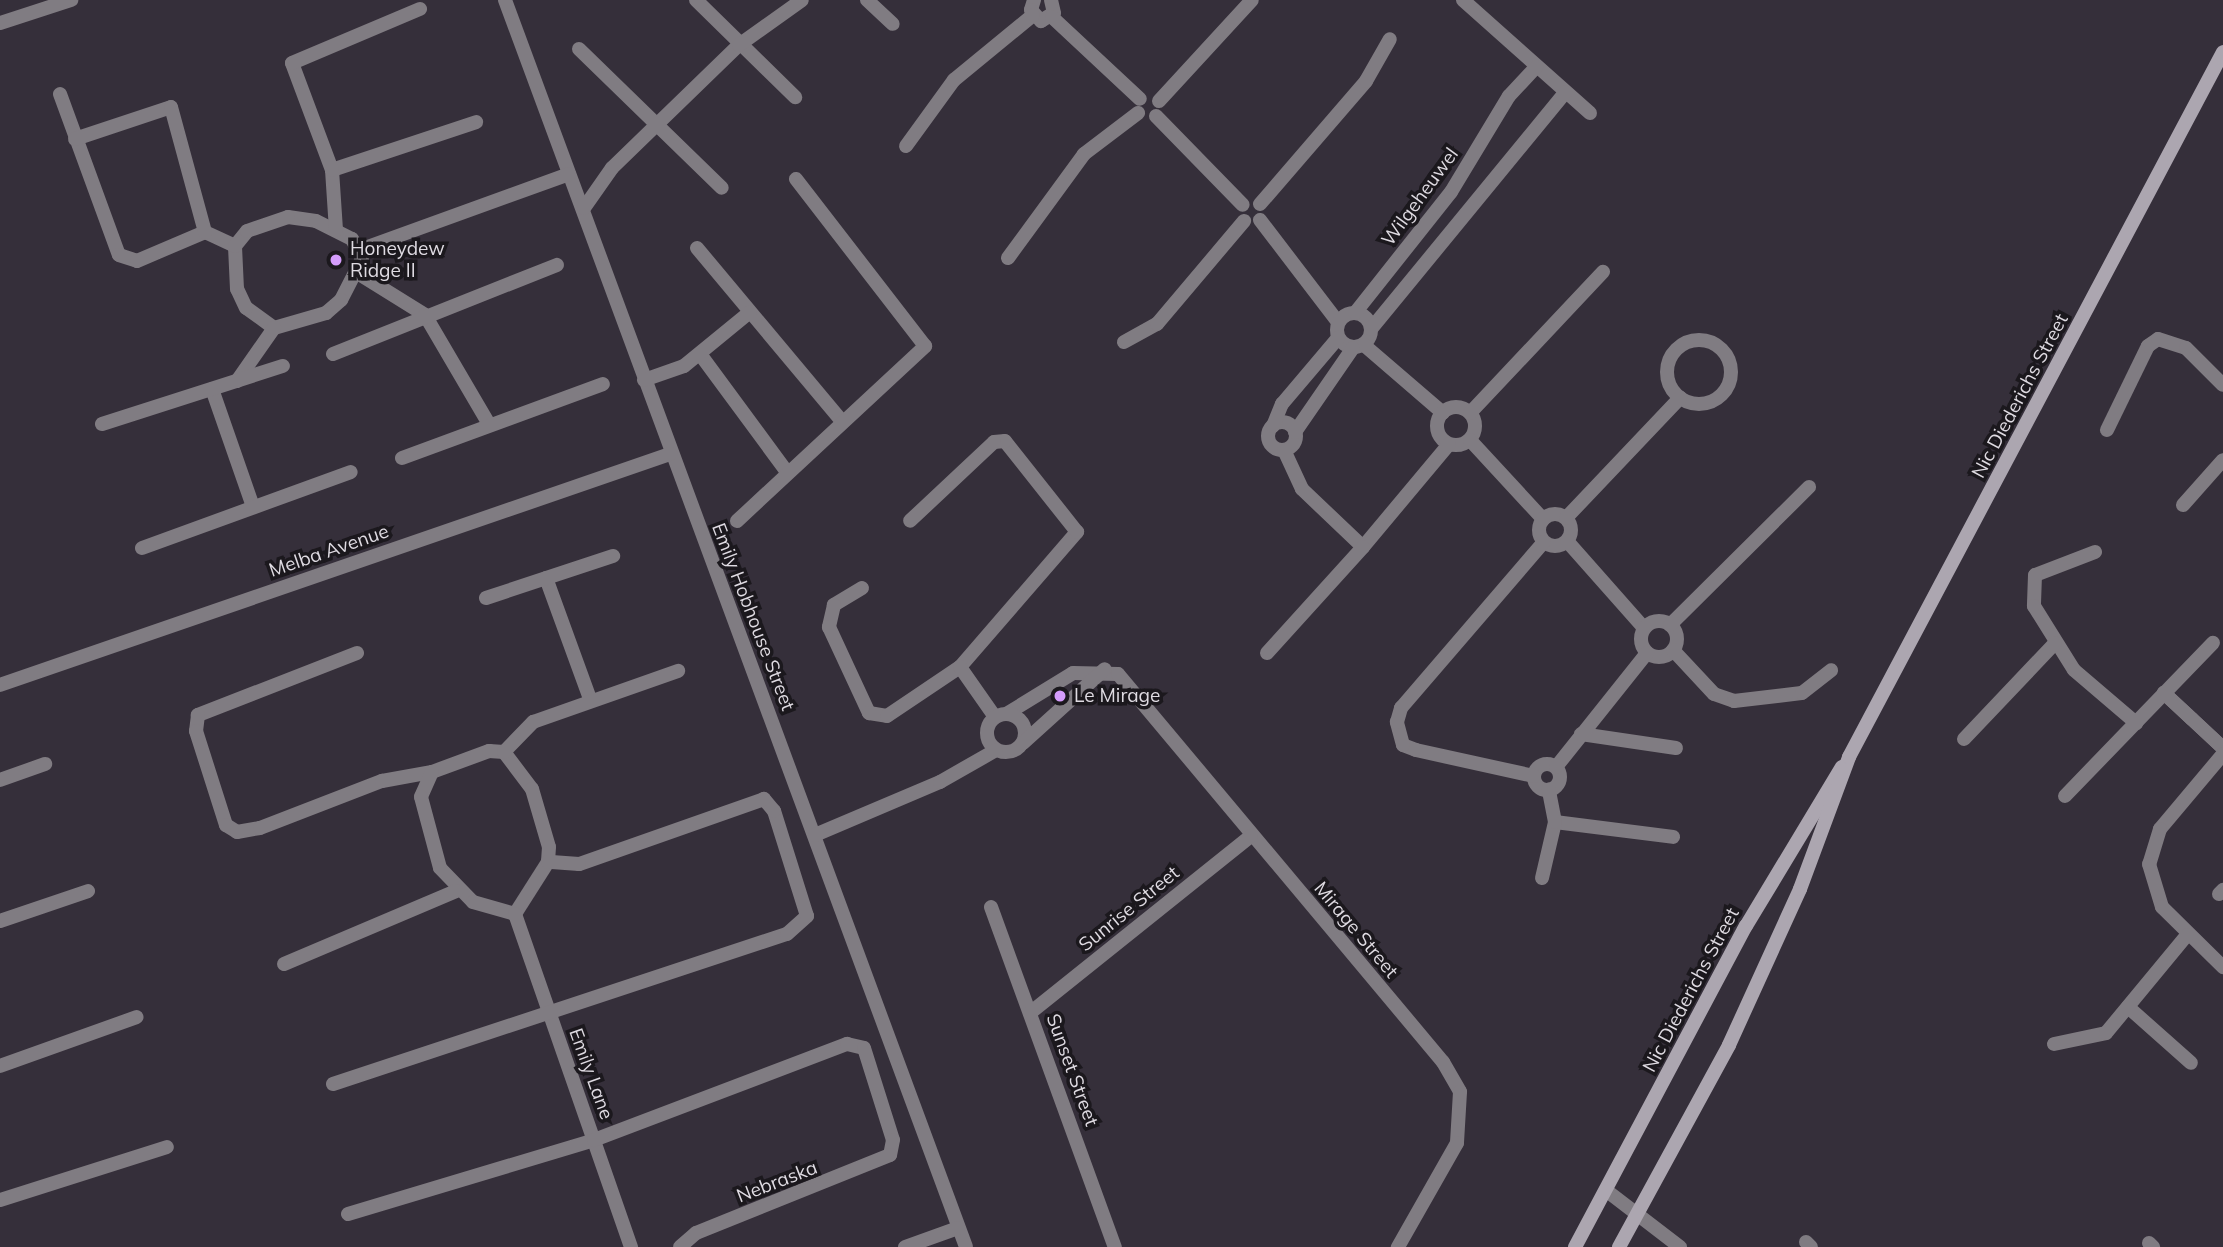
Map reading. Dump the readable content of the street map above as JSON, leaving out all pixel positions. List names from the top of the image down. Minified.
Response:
{"streets":{"street":["Wilgeheuwel","Nic Diederichs Street","Melba Avenue","Emily Hobhouse Street","Sunrise Street","Mirage Street","Sunset Street","Emily Lane","Nebraska"]},"crossings":[["Melba Avenue","Emily Hobhouse Street"],["Sunrise Street","Mirage Street"],["Sunrise Street","Sunset Street"],["Emily Lane","Nebraska"]],"places":["Honeydew Ridge II","Le Mirage"]}
